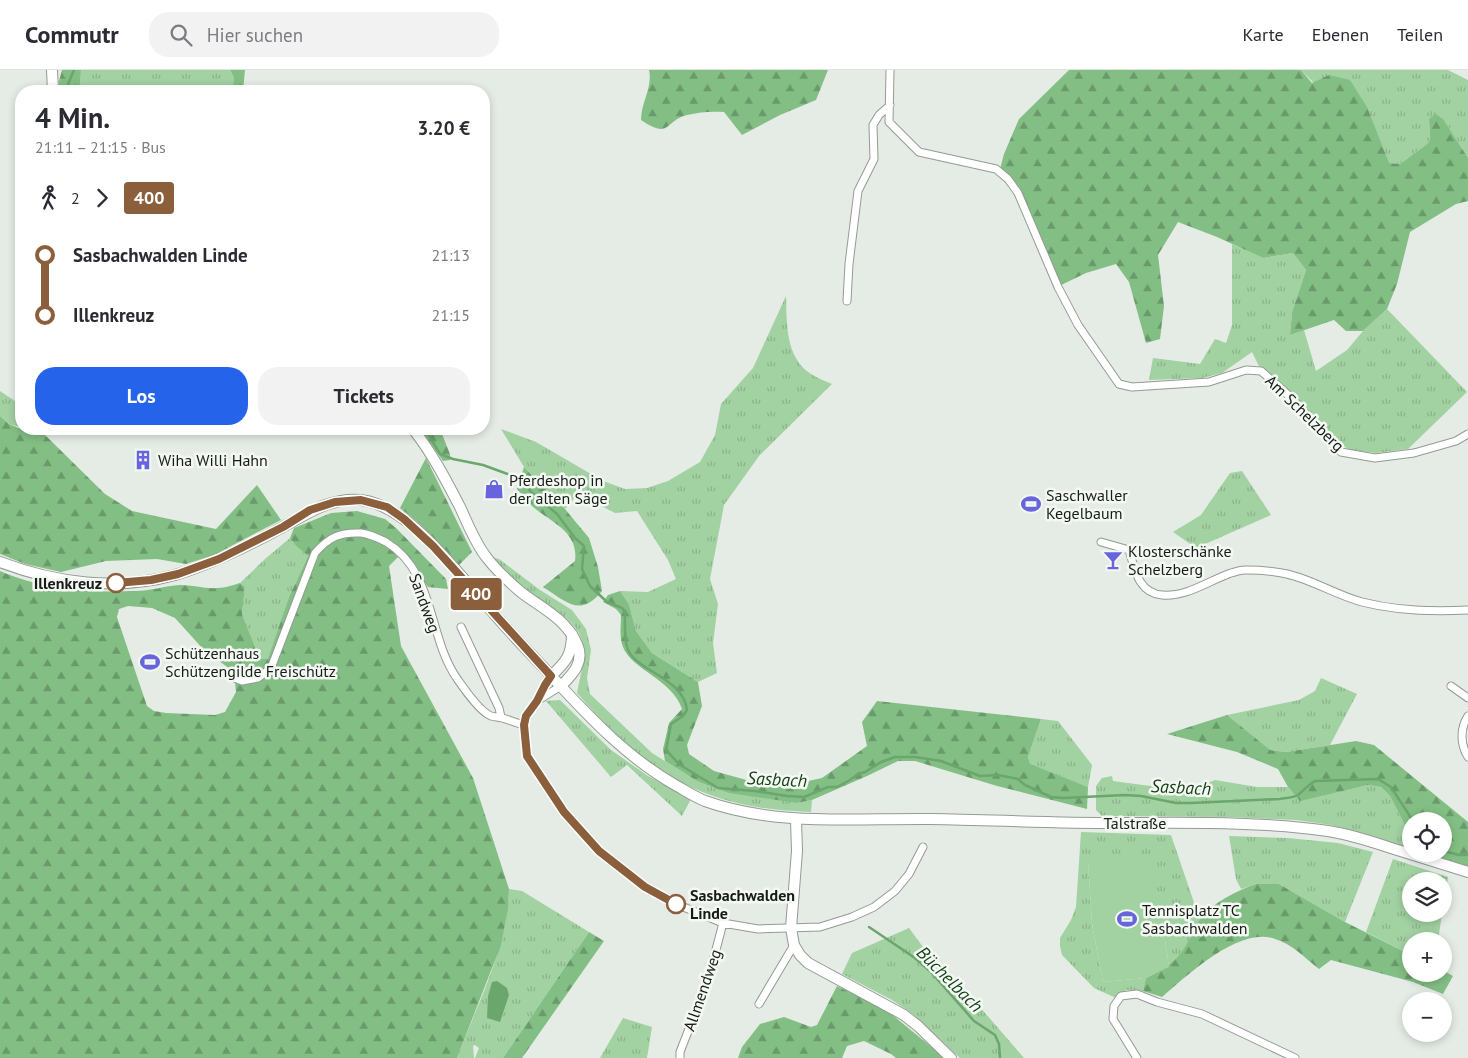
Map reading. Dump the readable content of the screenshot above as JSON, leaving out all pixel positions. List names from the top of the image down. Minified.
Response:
{"streets":{"main road":["Talstraße"],"street":["Am Schelzberg","Sandweg","Allmendweg"]},"water":["Sasbach","Büchelbach"],"places":{"building":["Wiha Willi Hahn"],"shop":["Pferdeshop in der alten Säge"],"sports":["Saschwaller Kegelbaum","Schützenhaus Schützengilde Freischütz","Tennisplatz TC Sasbachwalden"],"bar":["Klosterschänke Schelzberg"],"other":["Illenkreuz","Sasbachwalden Linde"]},"lines":["bus line 400"],"page":{"header":"Commutr","search":"Hier suchen","nav":["Karte","Ebenen","Teilen"],"on_map":"400","heading":["4 Min.","21:11 – 21:15 · Bus","3.20 €"],"legs":["2","400"],"list":[{"name":"Sasbachwalden Linde","value":"21:13"},{"name":"Illenkreuz","value":"21:15"}],"buttons":["Los","Tickets"],"map_buttons":["+","−"]}}
